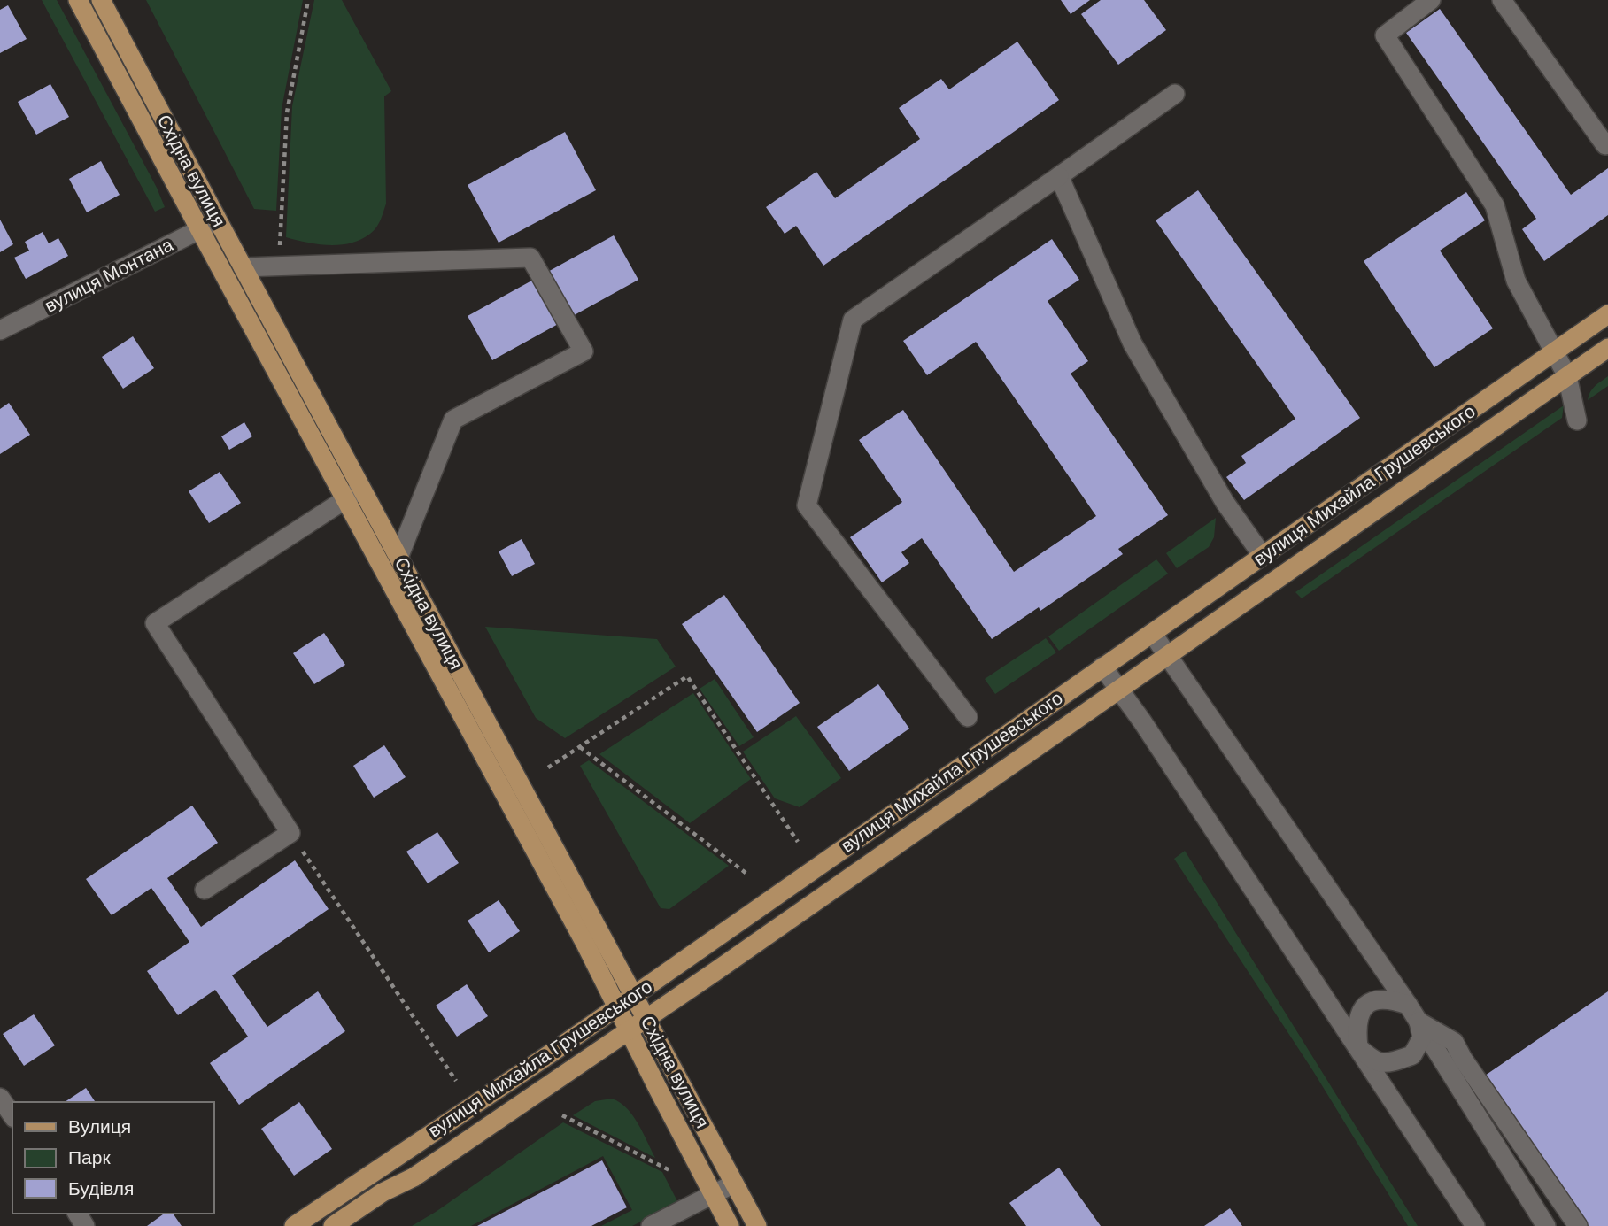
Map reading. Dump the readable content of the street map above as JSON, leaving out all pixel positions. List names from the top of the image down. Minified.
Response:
{"streets":{"main road":["Східна вулиця","вулиця Михайла Грушевського"],"street":["вулиця Монтана"]},"crossings":[["Східна вулиця","вулиця Монтана"],["Східна вулиця","вулиця Михайла Грушевського"]],"legend":["Вулиця","Парк","Будівля"]}
